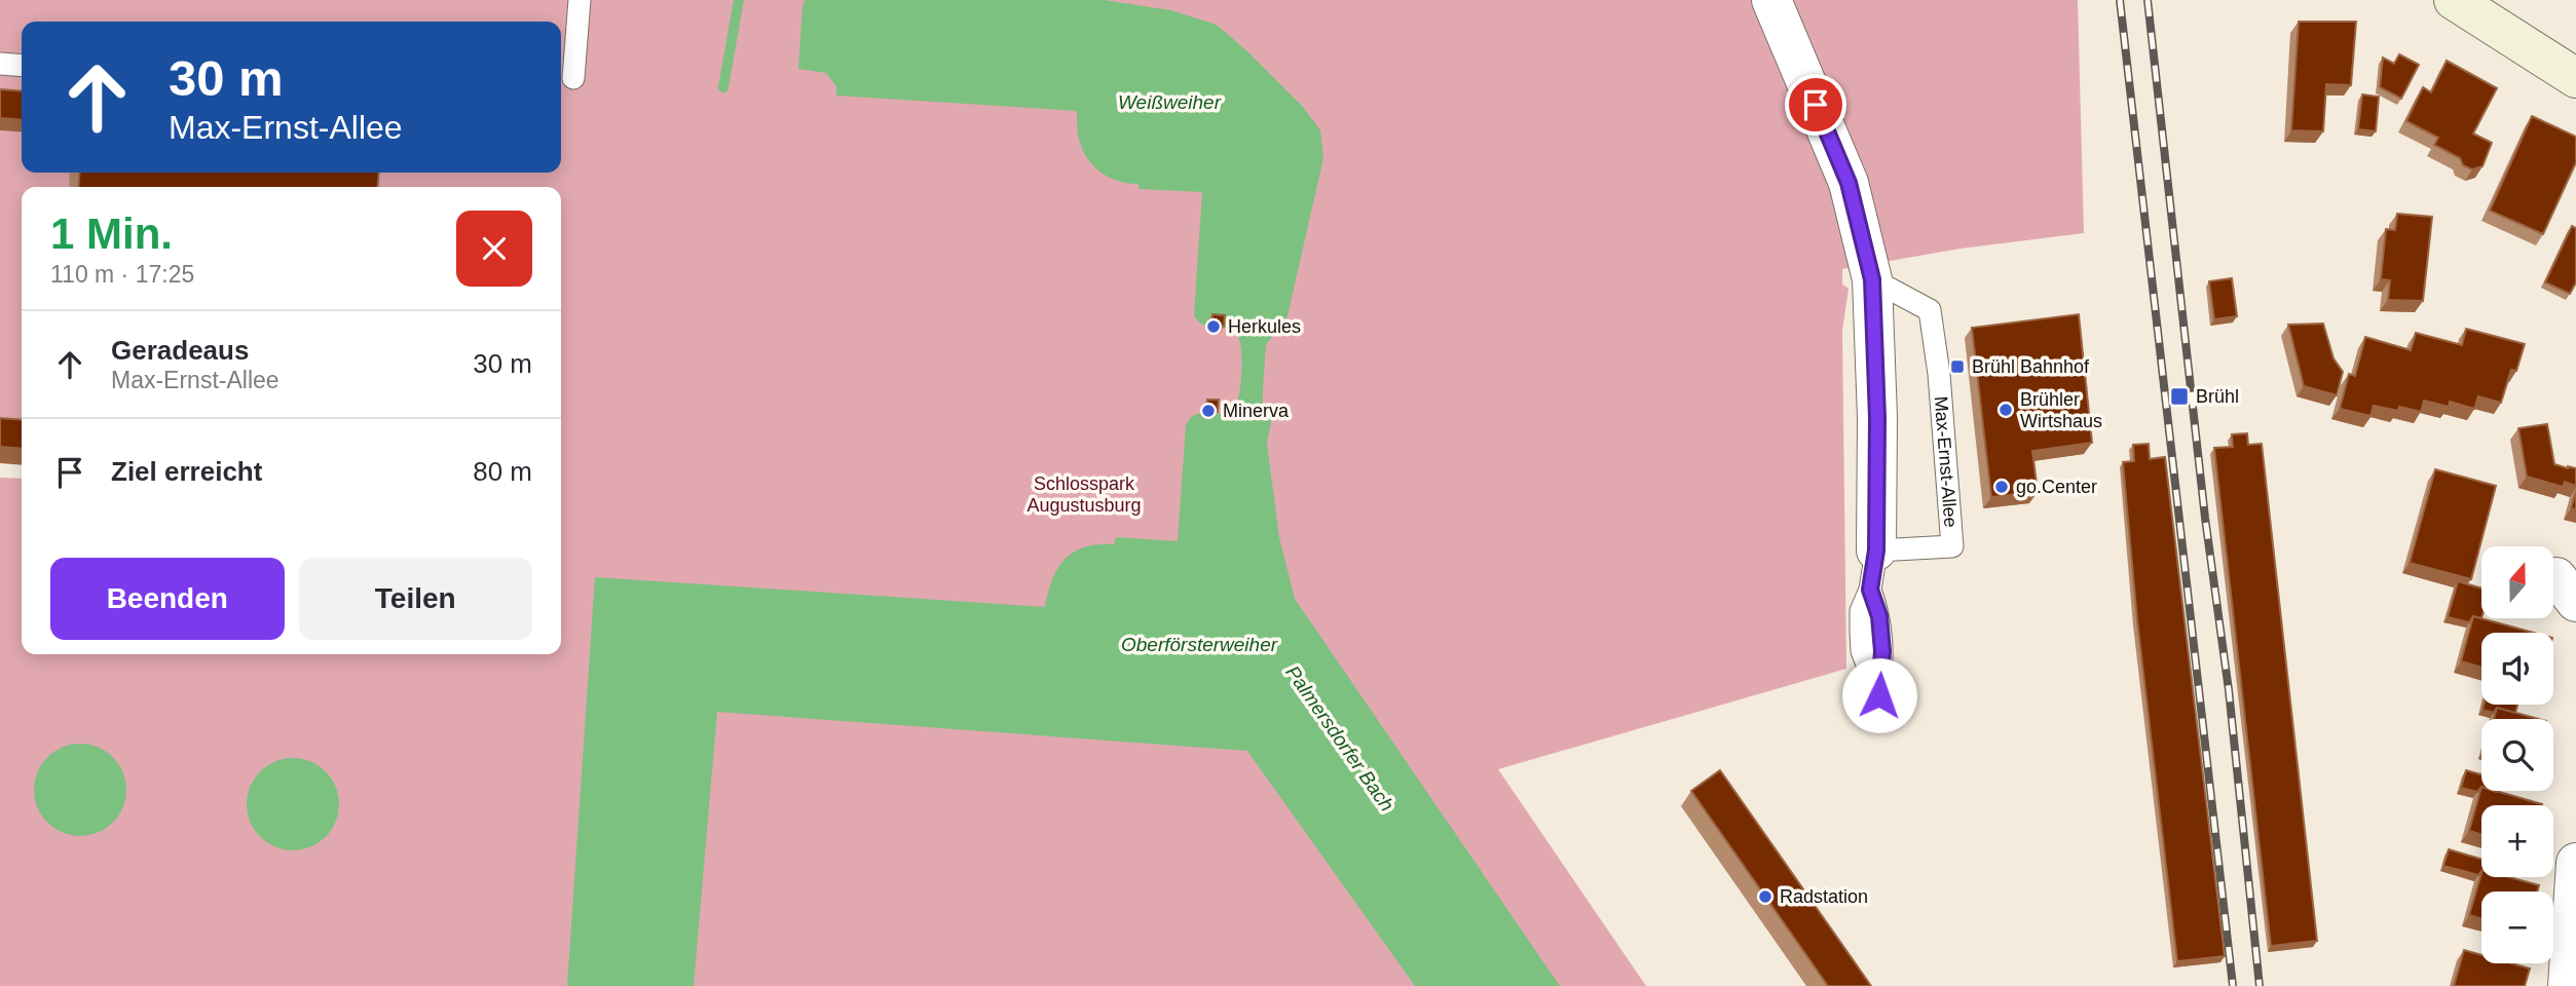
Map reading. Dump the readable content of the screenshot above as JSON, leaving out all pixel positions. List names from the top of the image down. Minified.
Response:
{"streets":{"lane":["Max-Ernst-Allee"]},"water":["Weißweiher","Oberförsterweiher","Palmersdorfer Bach"],"parks":["Schlosspark Augustusburg"],"places":{"other":["Herkules","Brühler Wirtshaus","Minerva","go.Center","Radstation"],"transit":["Brühl Bahnhof","Brühl"]},"north":"top","page":{"turn":["30 m","Max-Ernst-Allee"],"heading":["1 Min.","110 m · 17:25"],"list":[{"name":"Geradeaus","note":"Max-Ernst-Allee","value":"30 m"},{"name":"Ziel erreicht","value":"80 m"}],"buttons":["Beenden","Teilen"],"map_buttons":["+","−"]}}
